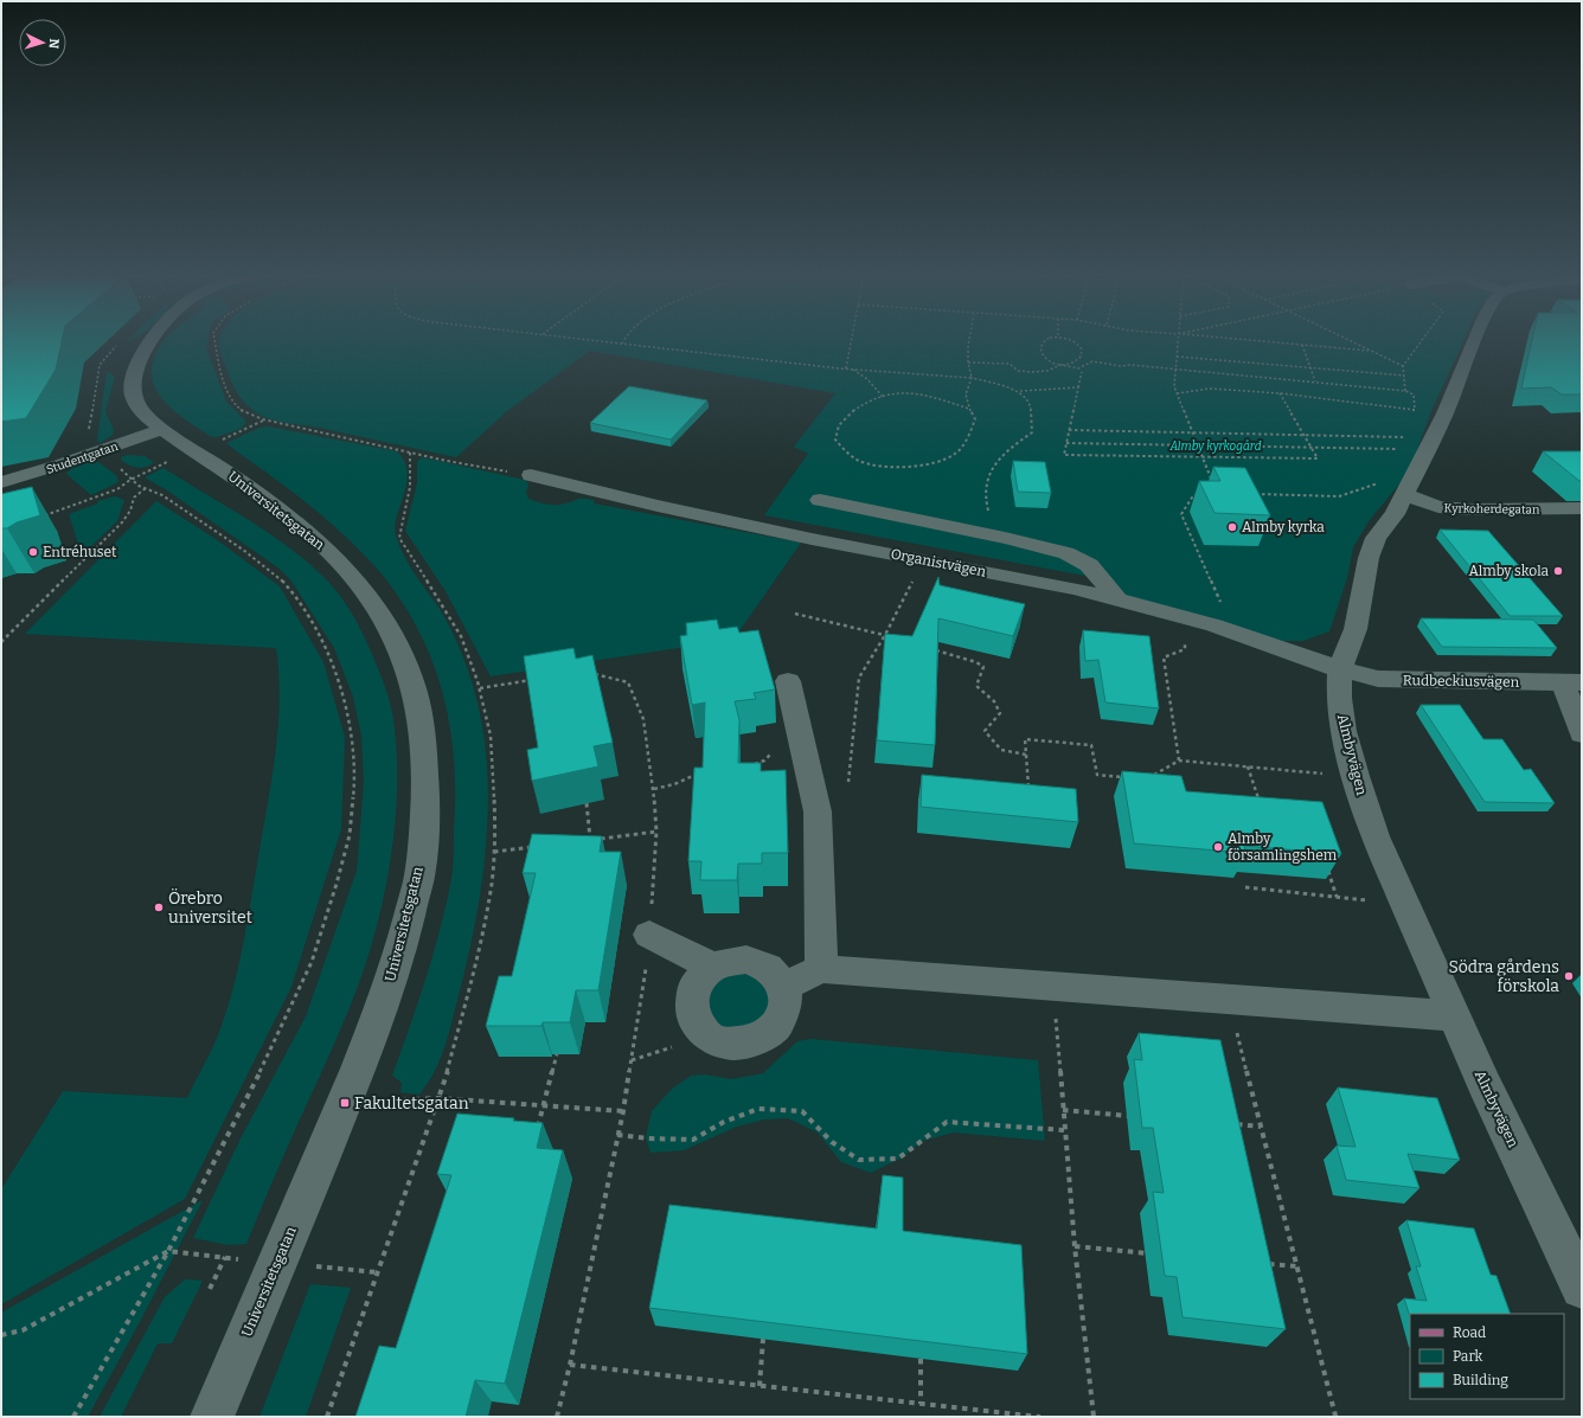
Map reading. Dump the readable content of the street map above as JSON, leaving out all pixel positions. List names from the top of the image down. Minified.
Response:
{"streets":{"street":["Studentgatan","Kyrkoherdegatan","Universitetsgatan","Organistvägen","Rudbeckiusvägen","Almbyvägen"]},"crossings":[["Studentgatan","Universitetsgatan"],["Kyrkoherdegatan","Almbyvägen"],["Organistvägen","Rudbeckiusvägen"],["Organistvägen","Almbyvägen"],["Rudbeckiusvägen","Almbyvägen"]],"parks":["Almby kyrkogård"],"places":{"other":["Almby kyrka","Entréhuset","Almby skola","Almby församlingshem","Örebro universitet","Södra gårdens förskola"],"transit":["Fakultetsgatan"]},"legend":["Road","Park","Building"],"north":"right"}
